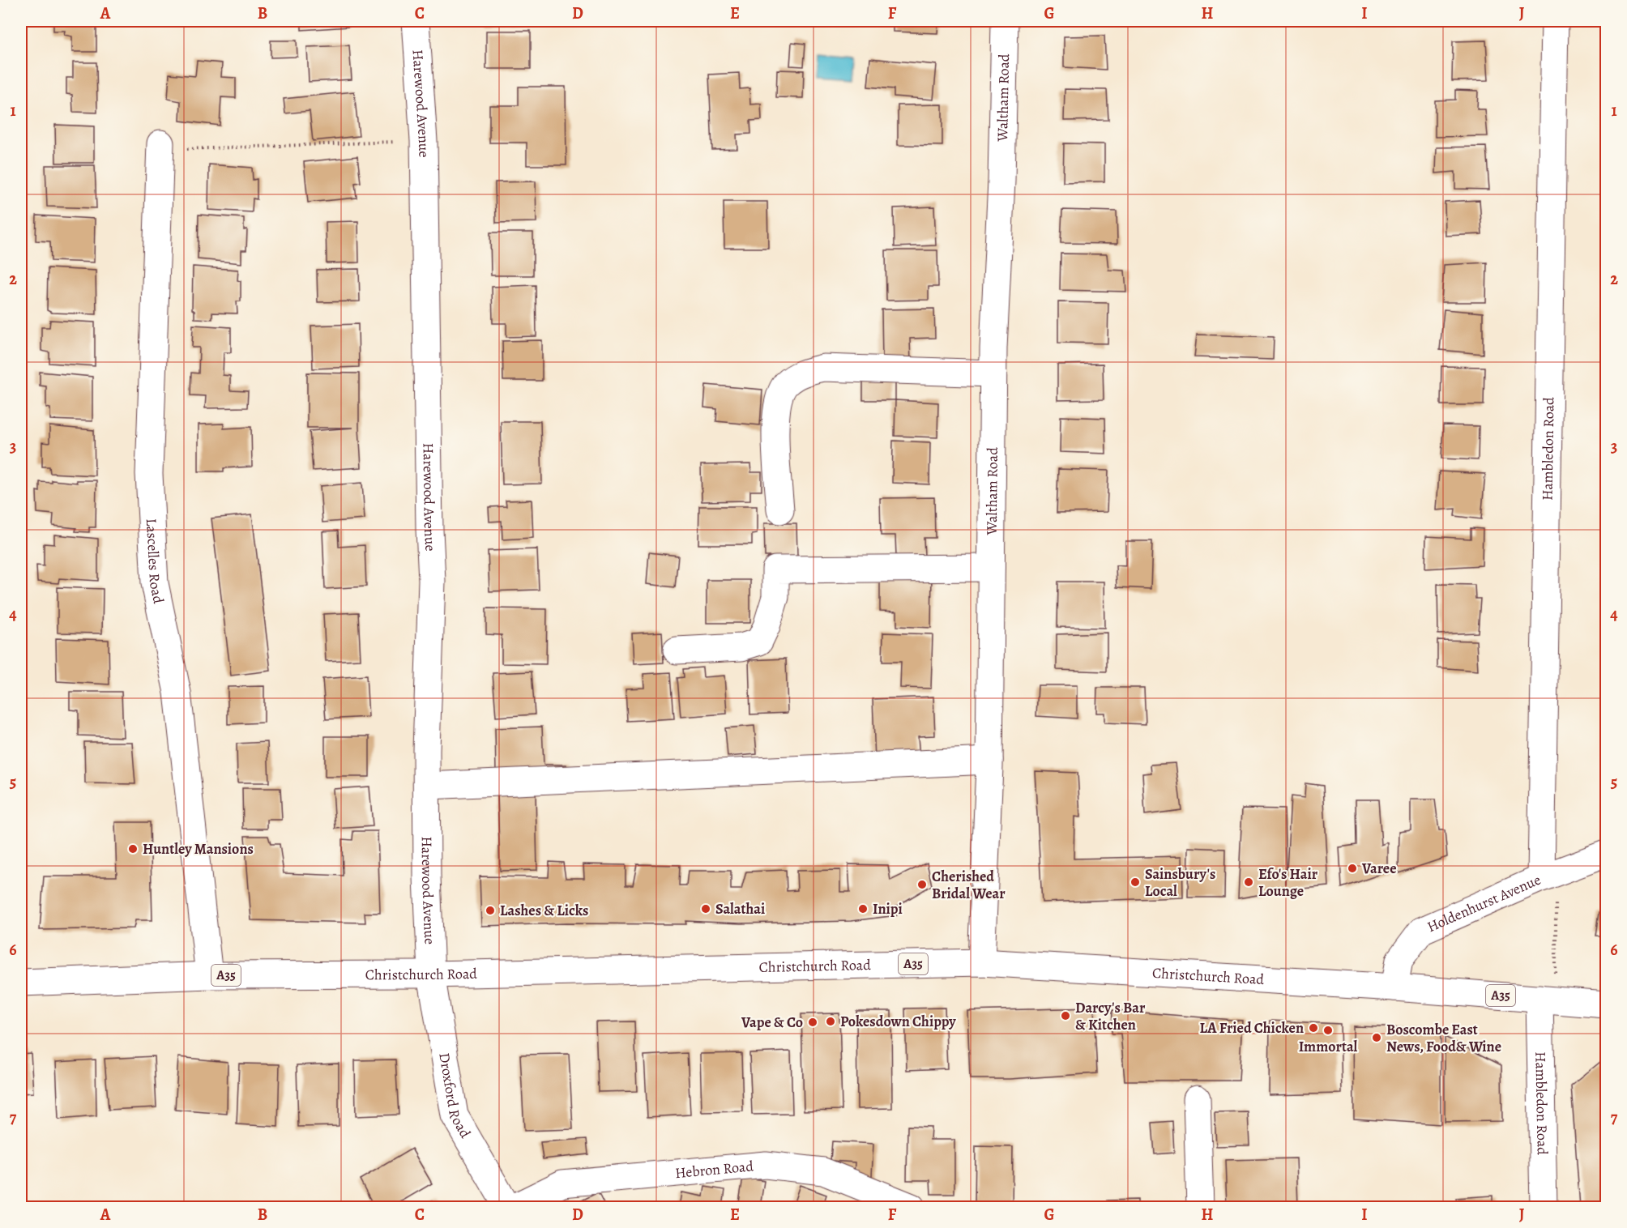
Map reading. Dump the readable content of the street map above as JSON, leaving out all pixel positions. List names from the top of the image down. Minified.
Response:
{"streets":{"street":["Waltham Road","Harewood Avenue","Hambledon Road","Lascelles Road","Holdenhurst Avenue","A35","Christchurch Road","Droxford Road","Hebron Road"]},"crossings":[["Waltham Road","Christchurch Road"],["Harewood Avenue","Christchurch Road"],["Harewood Avenue","Droxford Road"],["Hambledon Road","Holdenhurst Avenue"],["Hambledon Road","Christchurch Road"],["Lascelles Road","Christchurch Road"],["Holdenhurst Avenue","Christchurch Road"],["Christchurch Road","Droxford Road"]],"places":["Huntley Mansions","Varee","Sainsbury's Local","Efo's Hair Lounge","Cherished Bridal Wear","Salathai","Inipi","Lashes & Licks","Darcy's Bar & Kitchen","Pokesdown Chippy","Vape & Co","LA Fried Chicken","Immortal","Boscombe East News, Food& Wine"],"grid":{"columns":["A","B","C","D","E","F","G","H","I","J"],"rows":["1","2","3","4","5","6","7"]}}
